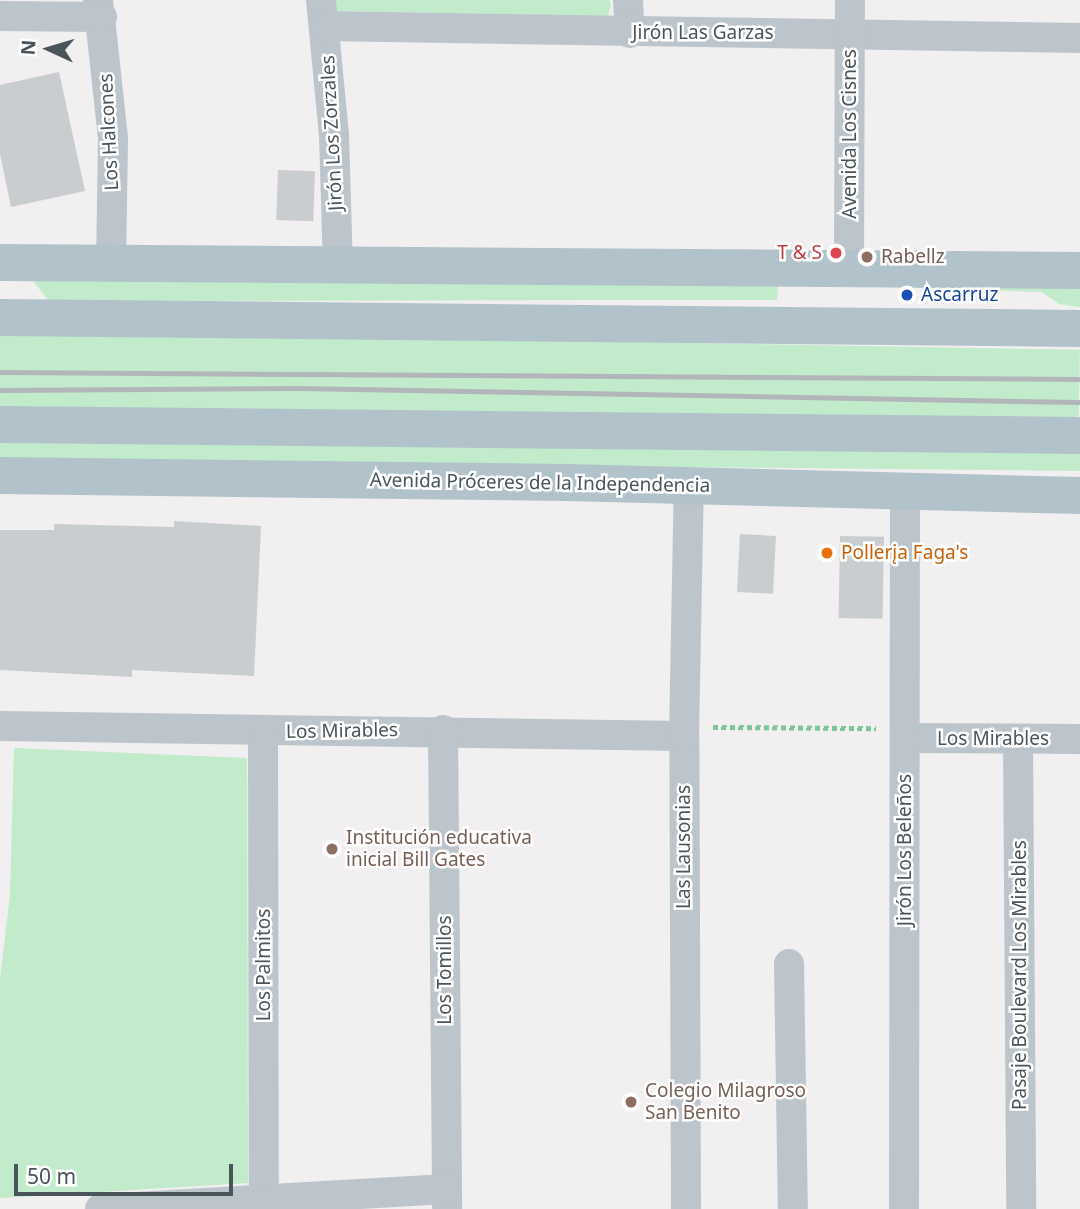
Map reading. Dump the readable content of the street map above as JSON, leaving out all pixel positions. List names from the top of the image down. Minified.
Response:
{"streets":{"main road":["Avenida Próceres de la Independencia"],"street":["Jirón Las Garzas","Los Halcones","Jirón Los Zorzales","Avenida Los Cisnes","Los Mirables","Las Lausonias","Jirón Los Beleños","Los Palmitos","Los Tomillos","Pasaje Boulevard Los Mirables"]},"crossings":[["Jirón Las Garzas","Jirón Los Zorzales"],["Jirón Las Garzas","Avenida Los Cisnes"],["Avenida Próceres de la Independencia","Las Lausonias"],["Avenida Próceres de la Independencia","Jirón Los Beleños"],["Los Mirables","Las Lausonias"],["Los Mirables","Jirón Los Beleños"],["Los Mirables","Los Palmitos"],["Los Mirables","Los Tomillos"],["Los Mirables","Pasaje Boulevard Los Mirables"]],"places":["T & S","Rabellz","Ascarruz","Pollerįa Faga's","Institución educativa inicial Bill Gates","Colegio Milagroso San Benito"],"scale_bar":"50 m","north":"left"}
